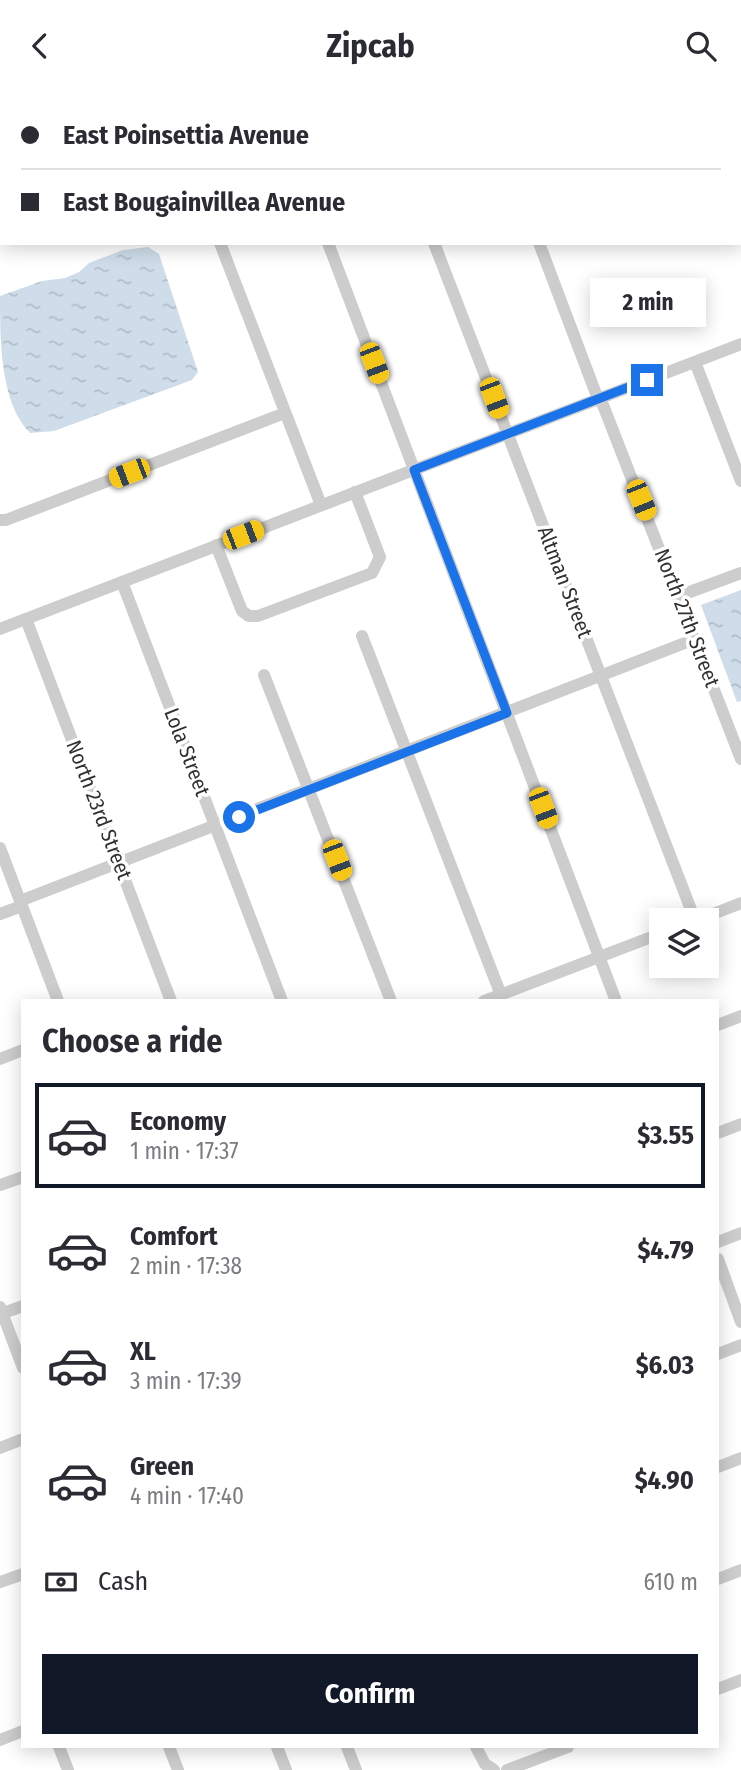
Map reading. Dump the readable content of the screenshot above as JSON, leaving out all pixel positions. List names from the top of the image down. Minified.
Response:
{"streets":{"street":["Altman Street","North 27th Street","Lola Street","North 23rd Street"]},"page":{"header":"Zipcab","banner":["East Poinsettia Avenue","East Bougainvillea Avenue"],"bubble":"2 min","heading":"Choose a ride","list":[{"name":"Economy","note":"1 min · 17:37","value":"$3.55"},{"name":"Comfort","note":"2 min · 17:38","value":"$4.79"},{"name":"XL","note":"3 min · 17:39","value":"$6.03"},{"name":"Green","note":"4 min · 17:40","value":"$4.90"}],"pay":["Cash","610 m"],"buttons":"Confirm"}}
